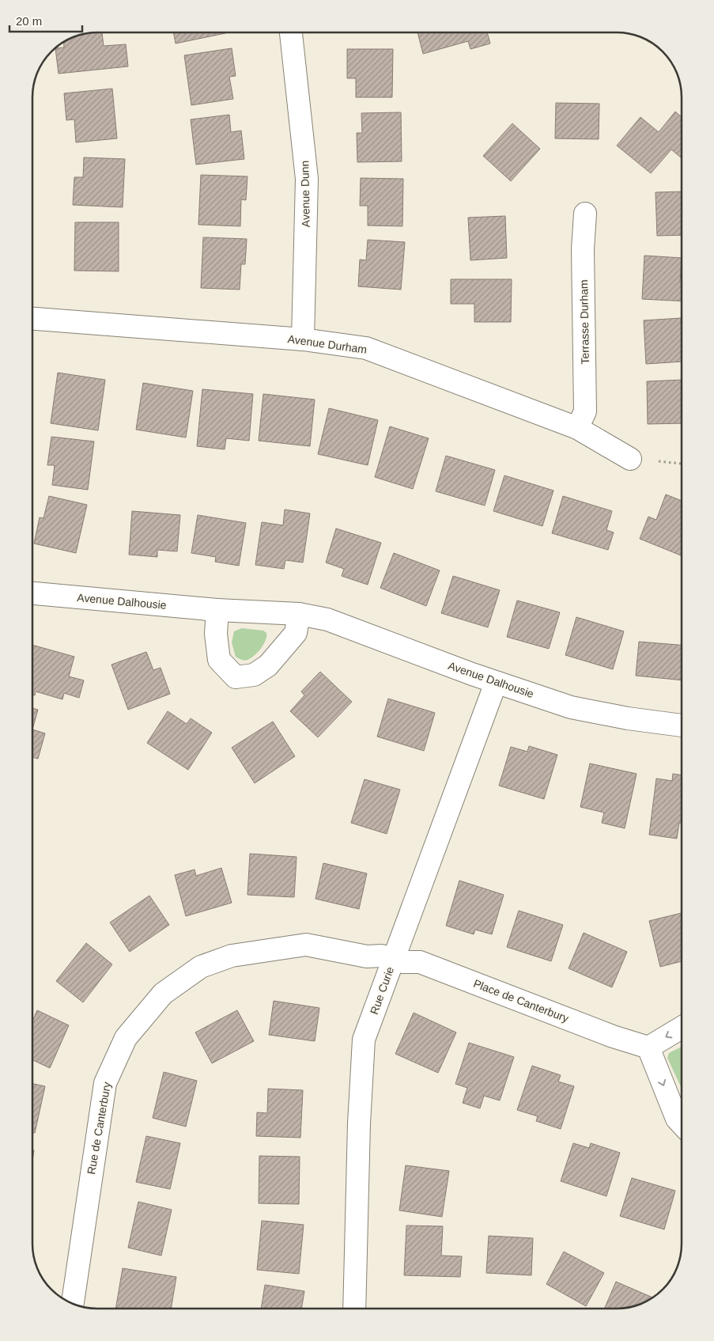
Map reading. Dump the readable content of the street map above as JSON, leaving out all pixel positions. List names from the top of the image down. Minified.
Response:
{"streets":{"street":["Avenue Dunn","Terrasse Durham","Avenue Durham","Avenue Dalhousie","Rue Curie","Place de Canterbury","Rue de Canterbury"]},"crossings":[["Avenue Dunn","Avenue Durham"],["Terrasse Durham","Avenue Durham"],["Avenue Dalhousie","Rue Curie"],["Rue Curie","Place de Canterbury"],["Rue Curie","Rue de Canterbury"],["Place de Canterbury","Rue de Canterbury"]],"scale_bar":"20 m"}
